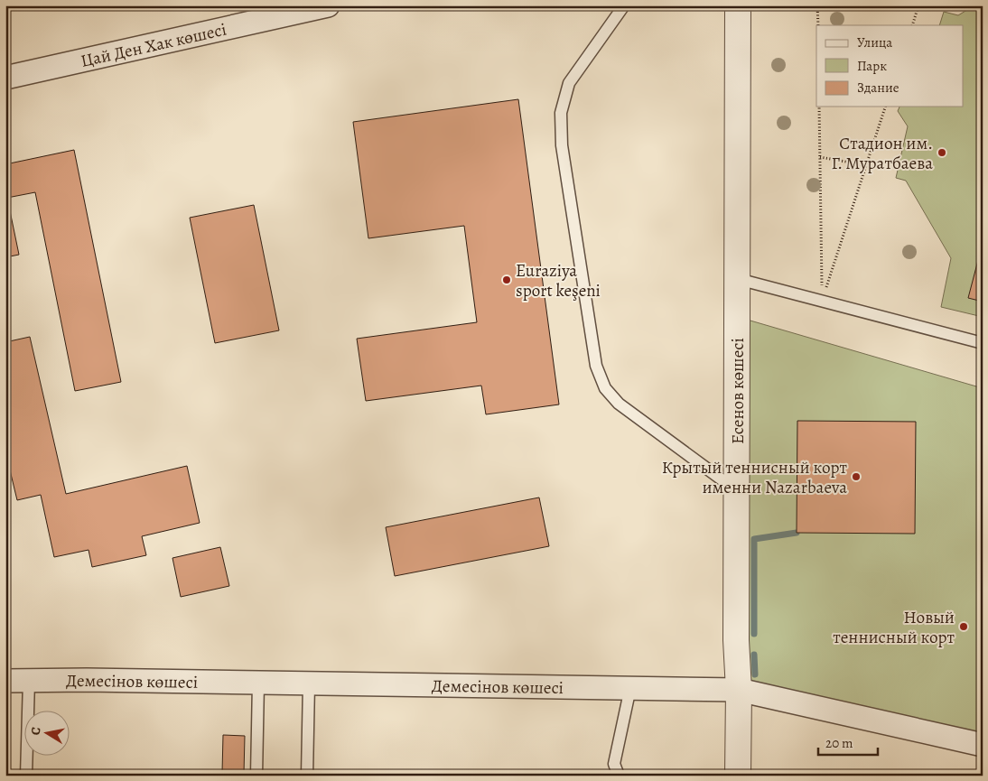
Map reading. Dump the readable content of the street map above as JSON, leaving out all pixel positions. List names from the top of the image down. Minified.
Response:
{"streets":{"street":["Цай Ден Хак көшесі","Есенов көшесі","Демесінов көшесі"]},"crossings":[["Есенов көшесі","Демесінов көшесі"]],"places":["Стадион им. Г. Муратбаева","Euraziya sport keşeni","Крытый теннисный корт именни Nazarbaeva","Новый теннисный корт"],"legend":["Улица","Парк","Здание"],"scale_bar":"20 m","north":"left"}
